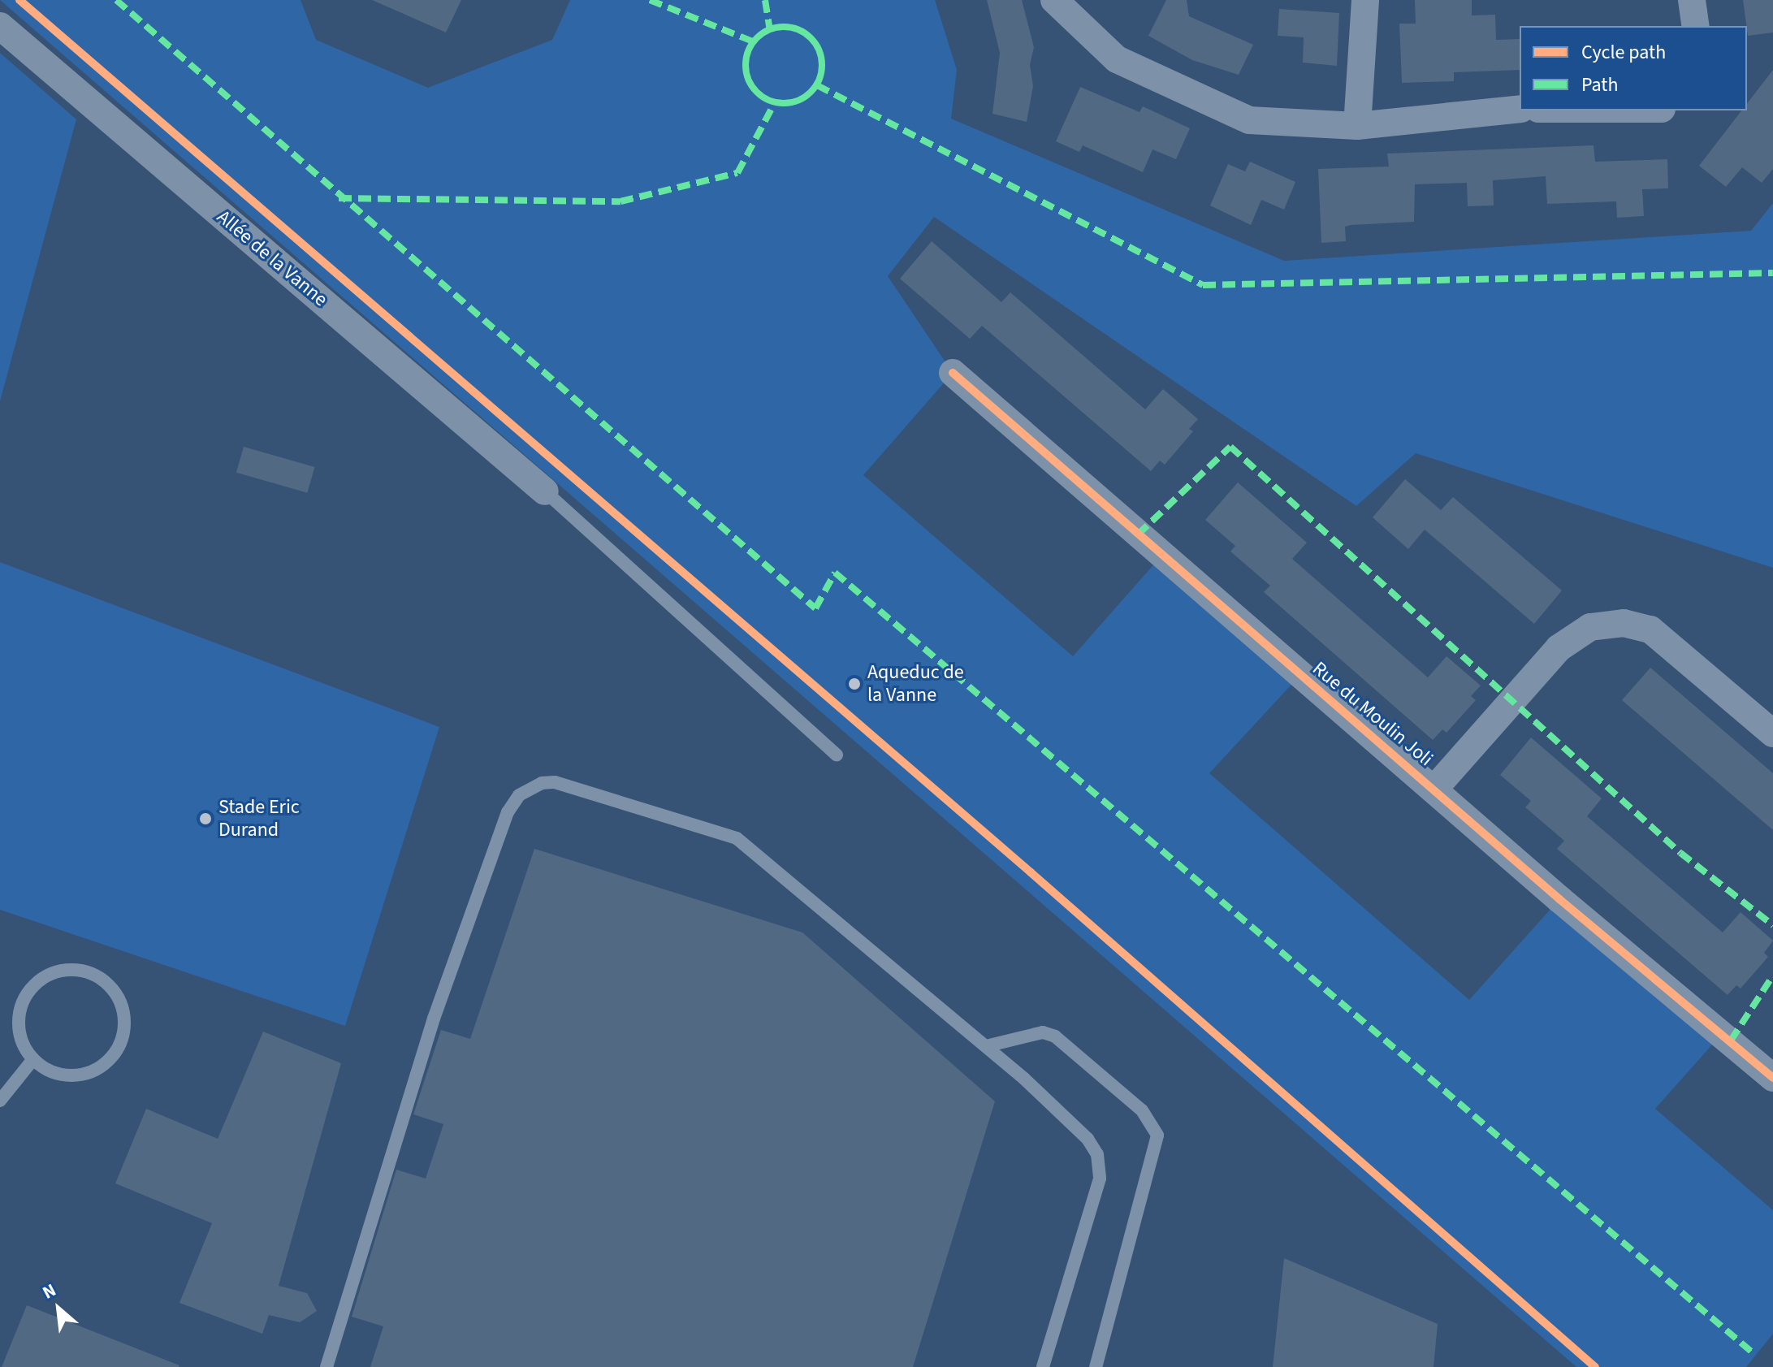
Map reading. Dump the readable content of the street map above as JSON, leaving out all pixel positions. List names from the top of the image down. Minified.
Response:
{"streets":{"street":["Allée de la Vanne","Rue du Moulin Joli"]},"places":["Aqueduc de la Vanne","Stade Eric Durand"],"legend":["Cycle path","Path"],"north":"top left"}
